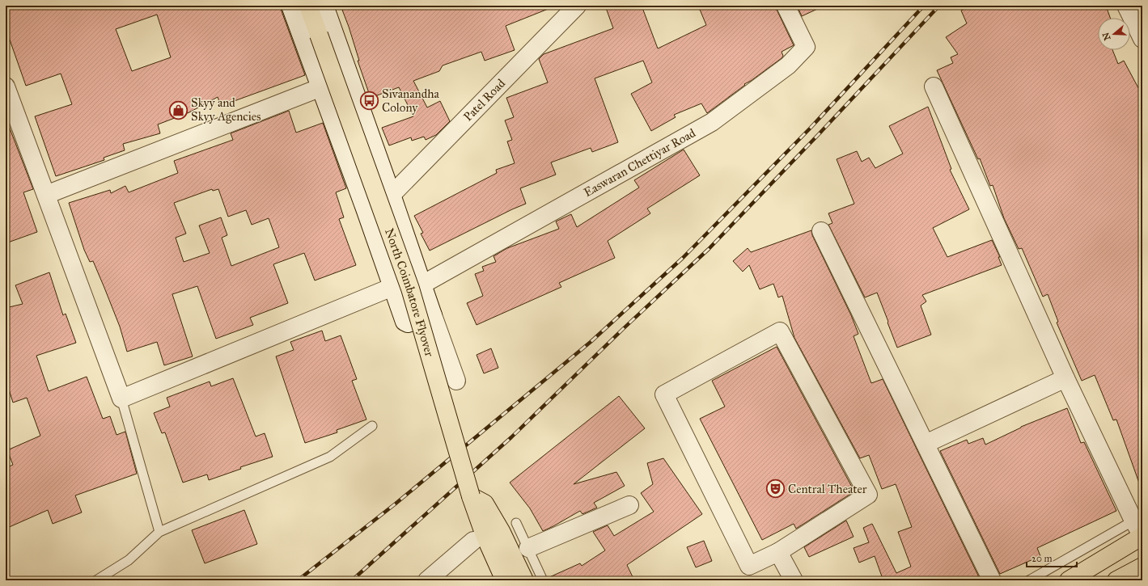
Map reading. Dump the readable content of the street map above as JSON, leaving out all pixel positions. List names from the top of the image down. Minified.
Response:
{"streets":{"main road":["North Coimbatore Flyover"],"street":["Patel Road","Easwaran Chettiyar Road"]},"places":{"bus stop":["Sivanandha Colony"],"shop":["Skyy and Skyy Agencies"],"theatre":["Central Theater"]},"scale_bar":"20 m","north":"left"}
